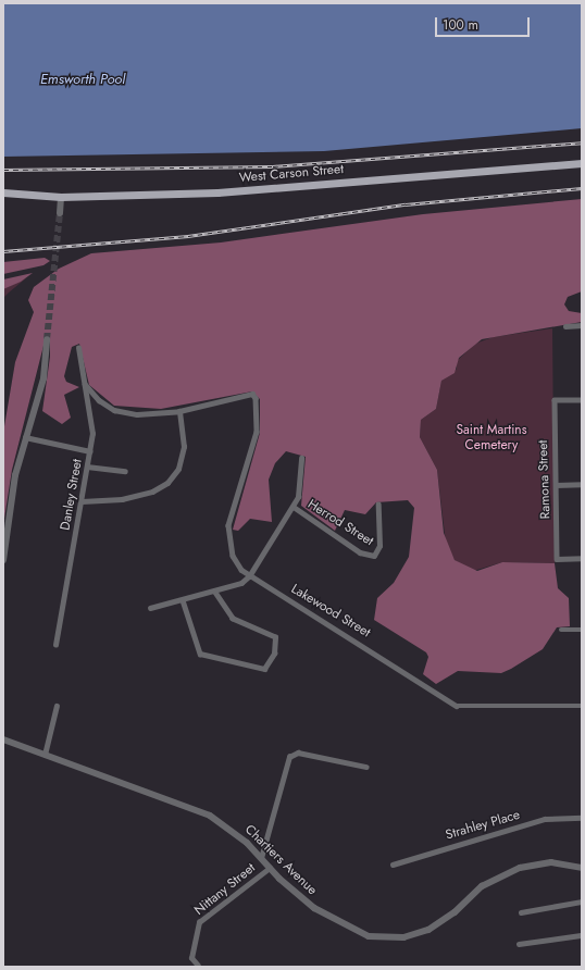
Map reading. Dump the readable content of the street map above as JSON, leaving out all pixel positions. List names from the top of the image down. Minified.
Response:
{"streets":{"main road":["West Carson Street"],"street":["Ramona Street","Danley Street","Herrod Street","Lakewood Street","Strahley Place","Chartiers Avenue","Nittany Street"]},"crossings":[["Chartiers Avenue","Nittany Street"]],"water":["Emsworth Pool"],"parks":["Saint Martins Cemetery"],"scale_bar":"100 m"}
